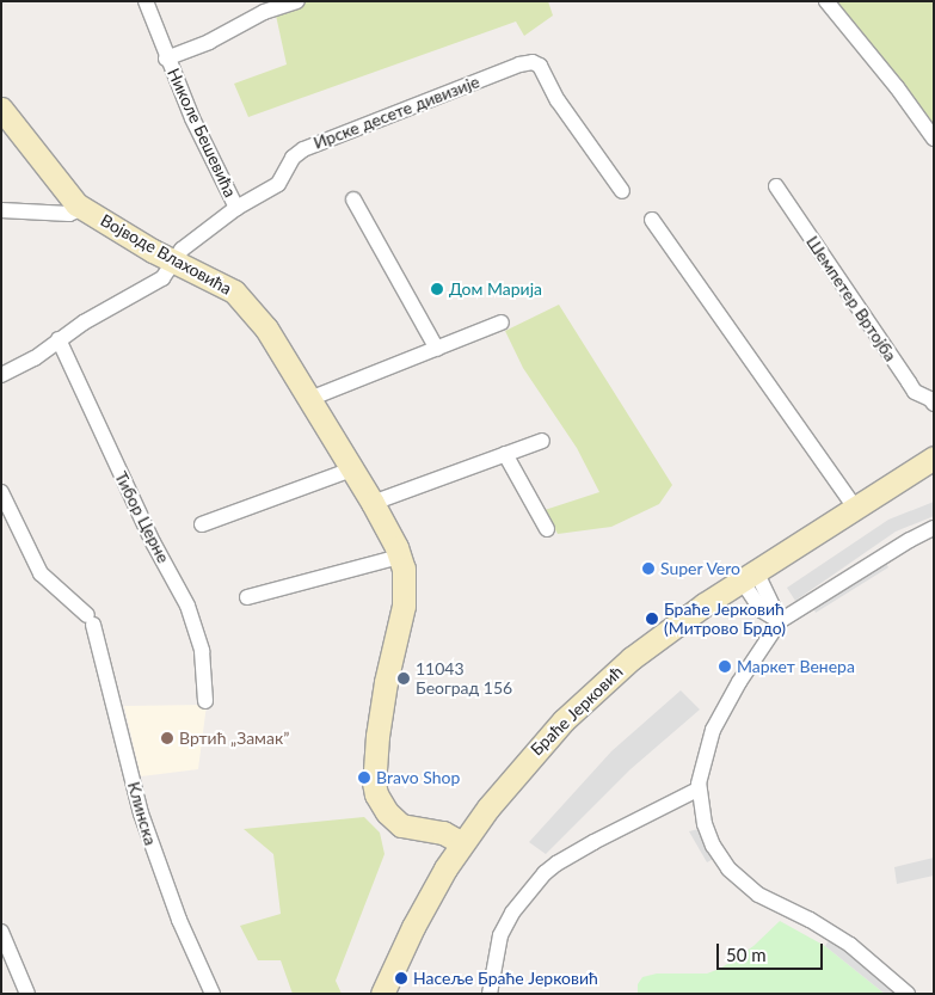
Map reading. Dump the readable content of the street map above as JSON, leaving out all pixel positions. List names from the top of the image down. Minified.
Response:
{"streets":{"street":["Ирске десете дивизије","Николе Бешевића","Војводе Влаховића","Шемпетер Вртојба","Тибор Церне","Браће Јерковић","Клинска"]},"crossings":[["Ирске десете дивизије","Николе Бешевића"],["Ирске десете дивизије","Војводе Влаховића"],["Ирске десете дивизије","Тибор Церне"],["Војводе Влаховића","Браће Јерковић"]],"places":["Дом Марија","Super Vero","Браће Јерковић (Митрово Брдо)","Маркет Венера","11043 Београд 156","Вртић „Замак”","Bravo Shop","Насеље Браће Јерковић"],"scale_bar":"50 m"}
